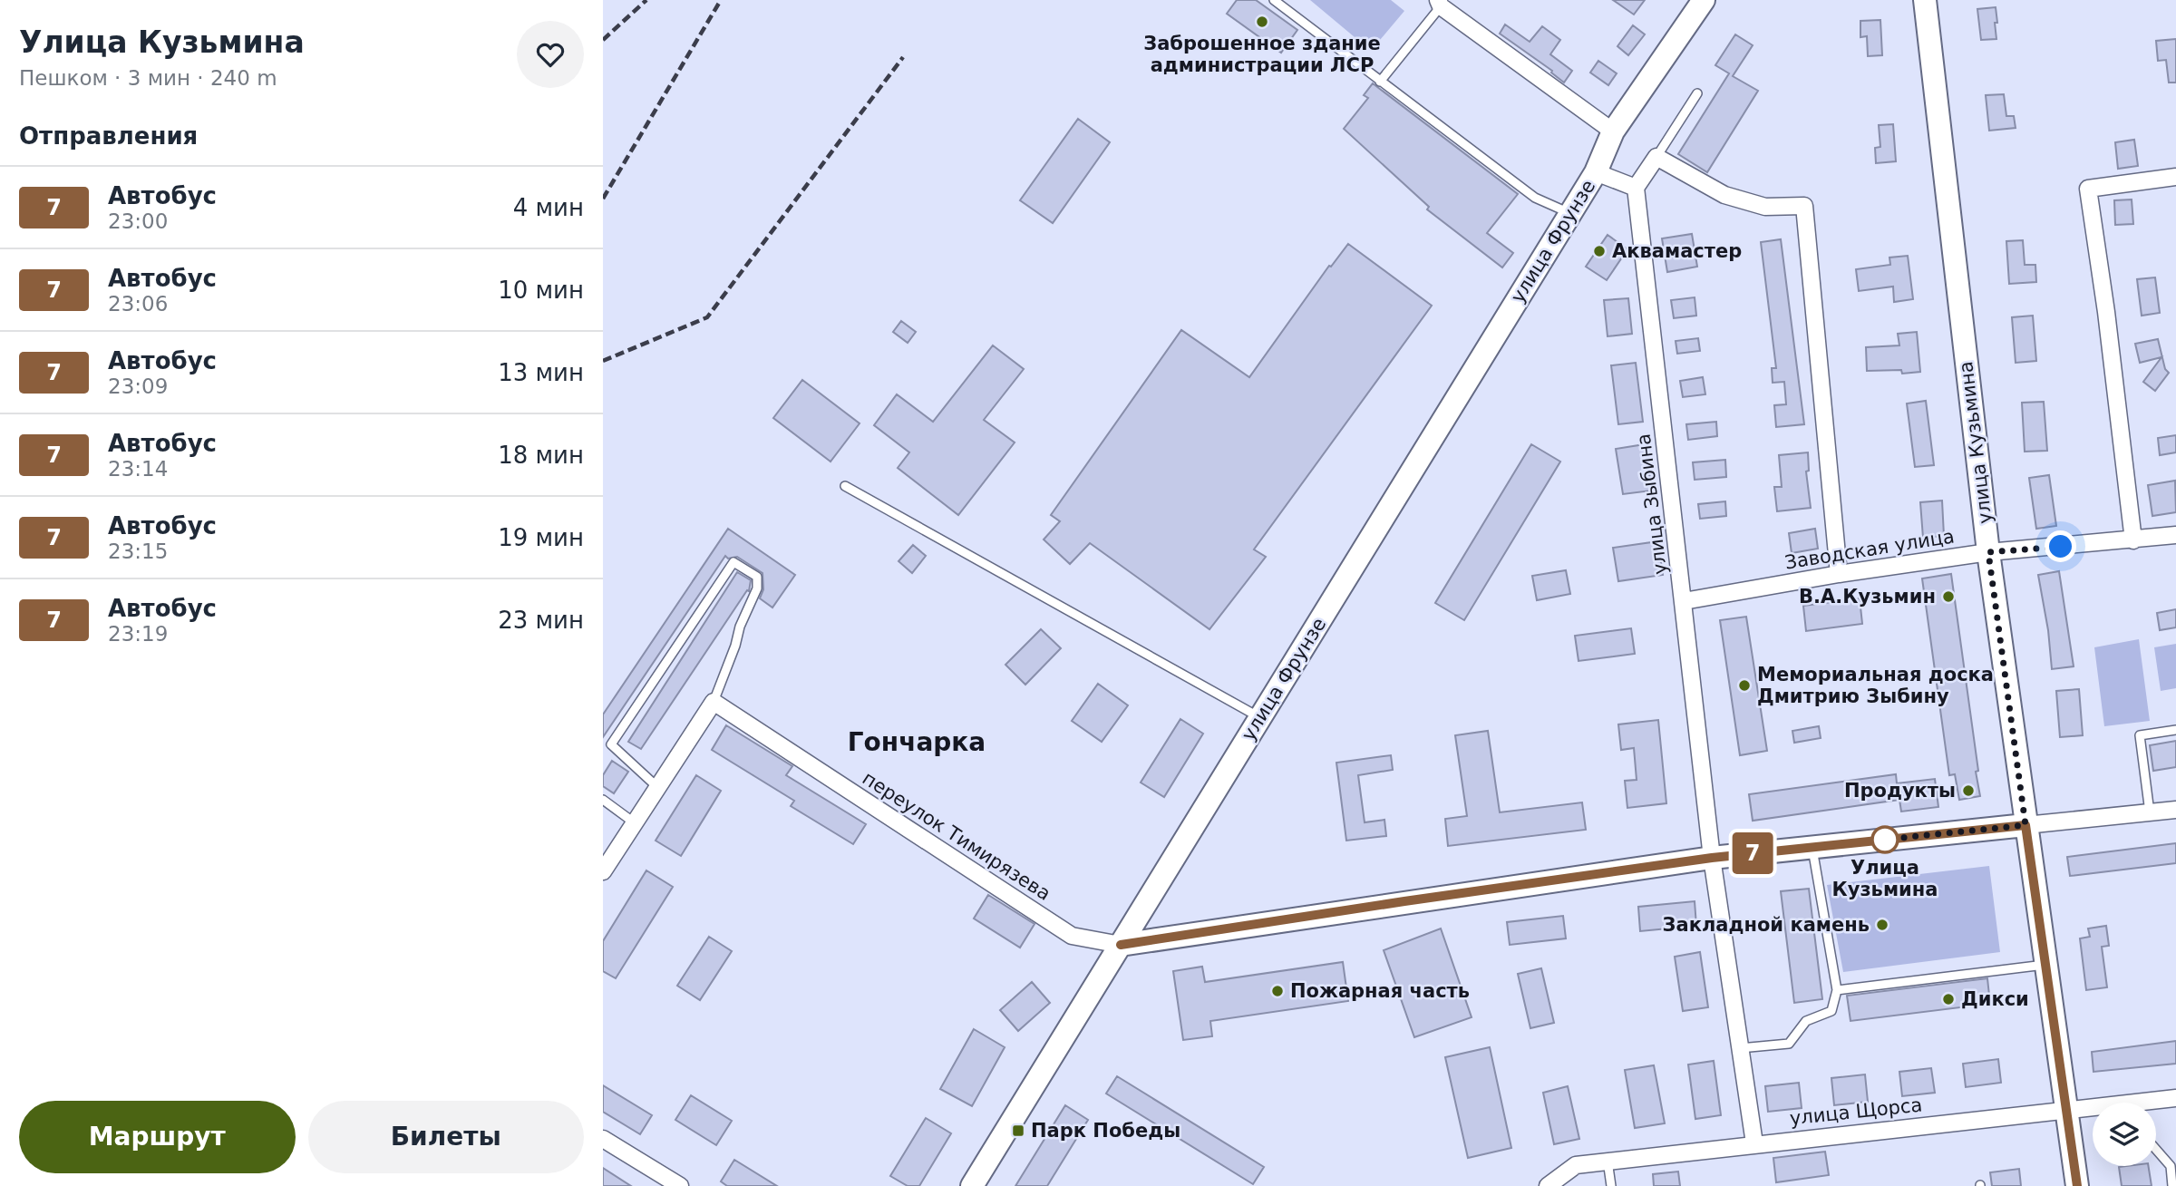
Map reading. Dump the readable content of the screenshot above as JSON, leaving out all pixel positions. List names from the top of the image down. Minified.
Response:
{"streets":{"street":["улица Фрунзе","улица Кузьмина","улица Зыбина","Заводская улица","переулок Тимирязева","улица Щорса"]},"crossings":[["улица Фрунзе","переулок Тимирязева"],["улица Кузьмина","Заводская улица"],["улица Кузьмина","улица Щорса"],["улица Зыбина","Заводская улица"],["улица Зыбина","улица Щорса"]],"districts":["Гончарка"],"places":{"other":["Заброшенное здание администрации ЛСР","Аквамастер","В.А.Кузьмин","Мемориальная доска Дмитрию Зыбину","Продукты","Улица Кузьмина","Закладной камень","Пожарная часть","Дикси"],"transit":["Парк Победы"]},"lines":["bus line 7"],"page":{"heading":[["Улица Кузьмина","Пешком · 3 мин · 240 m"],"Отправления"],"on_map":"7","list":[{"mark":"7","name":"Автобус","note":"23:00","value":"4 мин"},{"mark":"7","name":"Автобус","note":"23:06","value":"10 мин"},{"mark":"7","name":"Автобус","note":"23:09","value":"13 мин"},{"mark":"7","name":"Автобус","note":"23:14","value":"18 мин"},{"mark":"7","name":"Автобус","note":"23:15","value":"19 мин"},{"mark":"7","name":"Автобус","note":"23:19","value":"23 мин"}],"buttons":["Маршрут","Билеты"]}}
